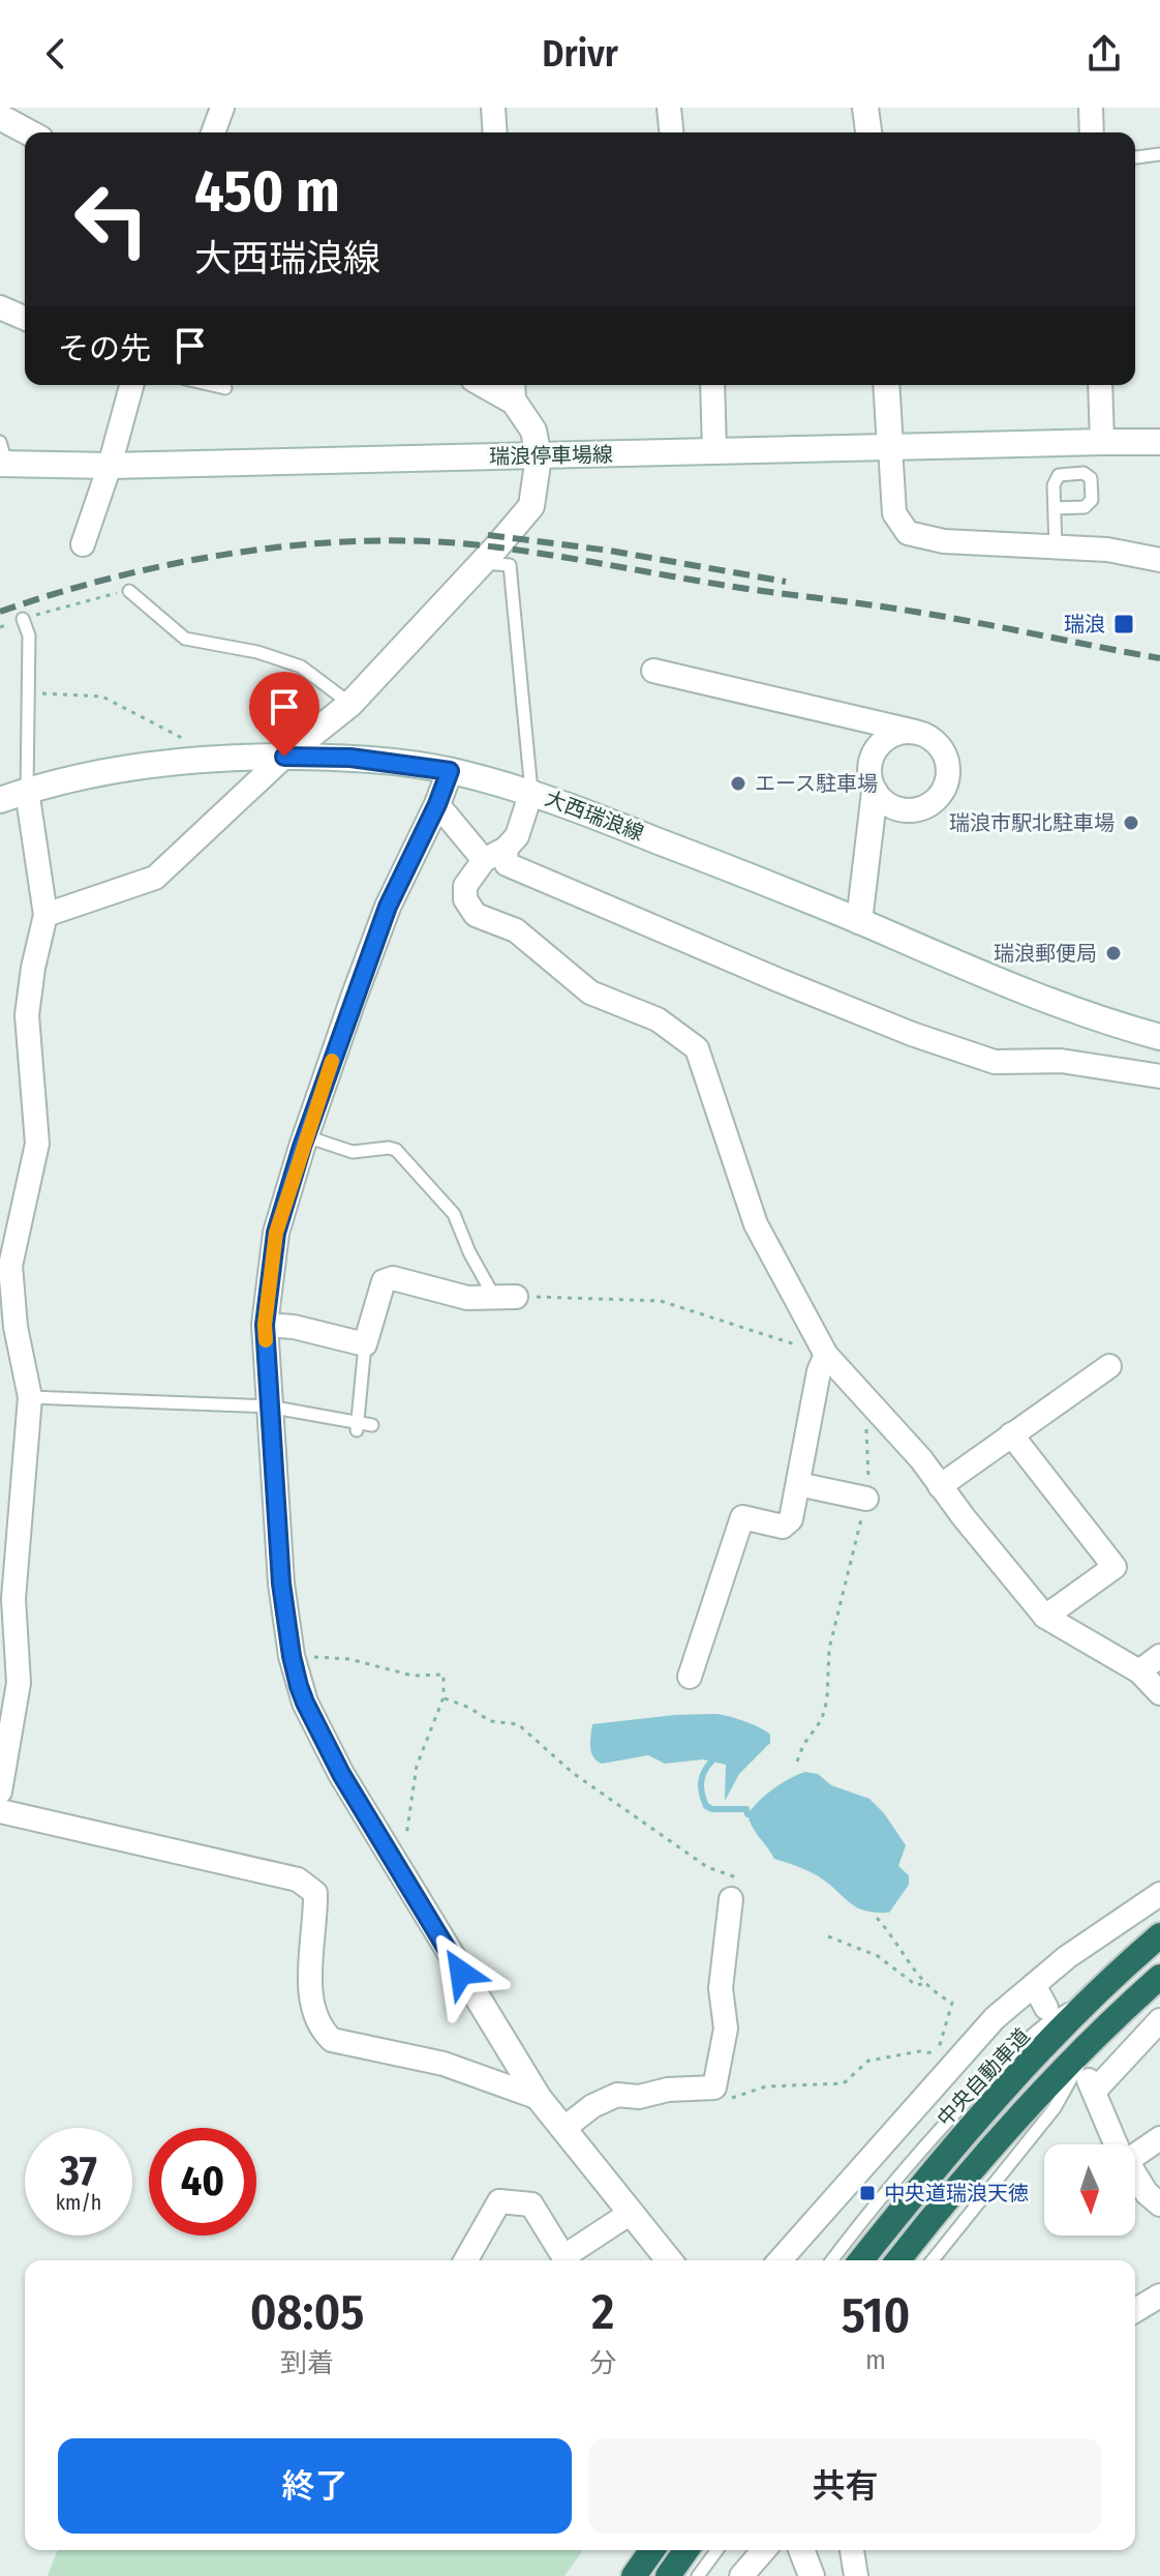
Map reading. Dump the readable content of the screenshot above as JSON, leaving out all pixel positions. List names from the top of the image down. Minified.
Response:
{"streets":{"highway":["中央自動車道"],"street":["瑞浪停車場線","大西瑞浪線"]},"places":{"transit":["瑞浪","中央道瑞浪天徳"],"other":["エース駐車場","瑞浪市駅北駐車場","瑞浪郵便局"]},"north":"bottom","page":{"header":"Drivr","turn":["450 m","大西瑞浪線"],"then":"その先","speed":"37 km/h","limit":"40","eta":["08:05","到着","2","分","510","m"],"buttons":["終了","共有"]}}
